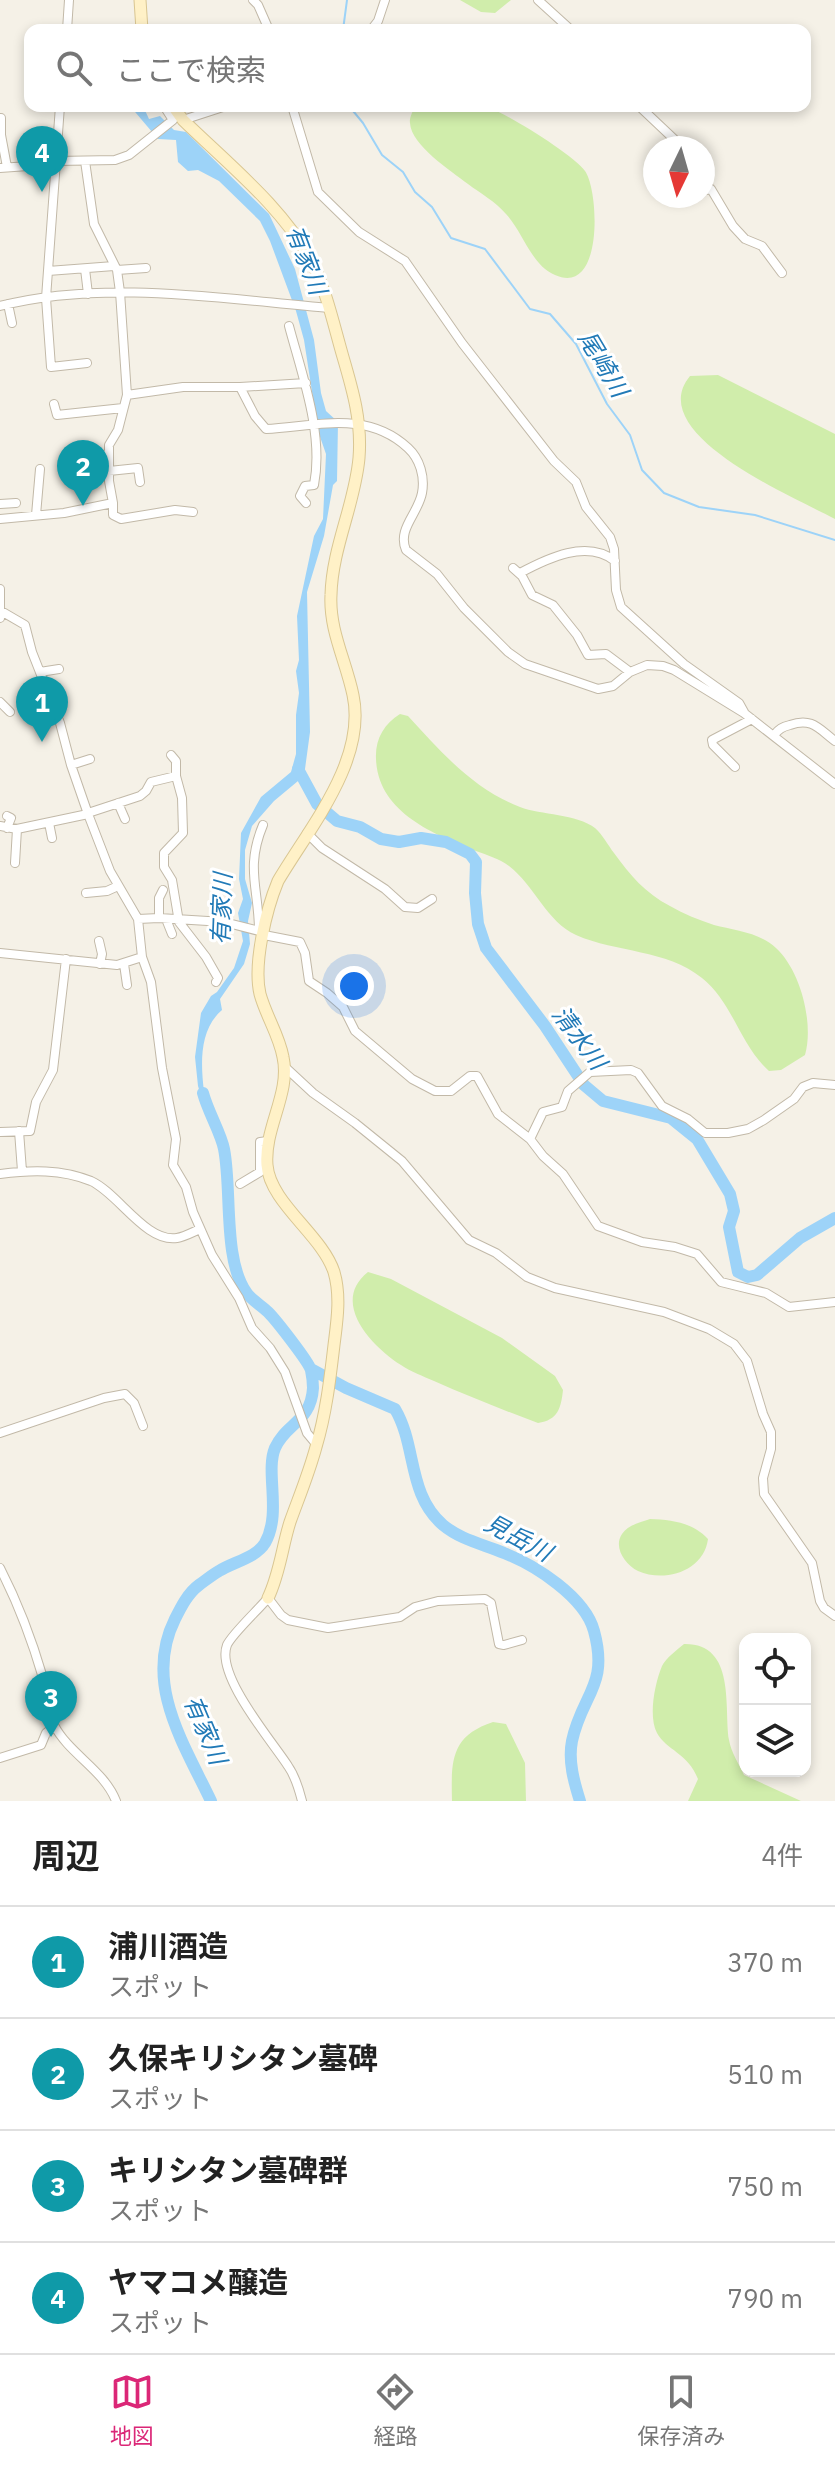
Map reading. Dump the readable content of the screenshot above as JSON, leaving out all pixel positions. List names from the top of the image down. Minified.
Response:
{"water":["有家川","尾崎川","清水川","見岳川"],"north":"bottom","page":{"search":"ここで検索","pins":["4","2","1","3"],"heading":["周辺","4件"],"list":[{"mark":"1","name":"浦川酒造","note":"スポット","value":"370 m"},{"mark":"2","name":"久保キリシタン墓碑","note":"スポット","value":"510 m"},{"mark":"3","name":"キリシタン墓碑群","note":"スポット","value":"750 m"},{"mark":"4","name":"ヤマコメ醸造","note":"スポット","value":"790 m"}],"nav":["地図","経路","保存済み"]}}
